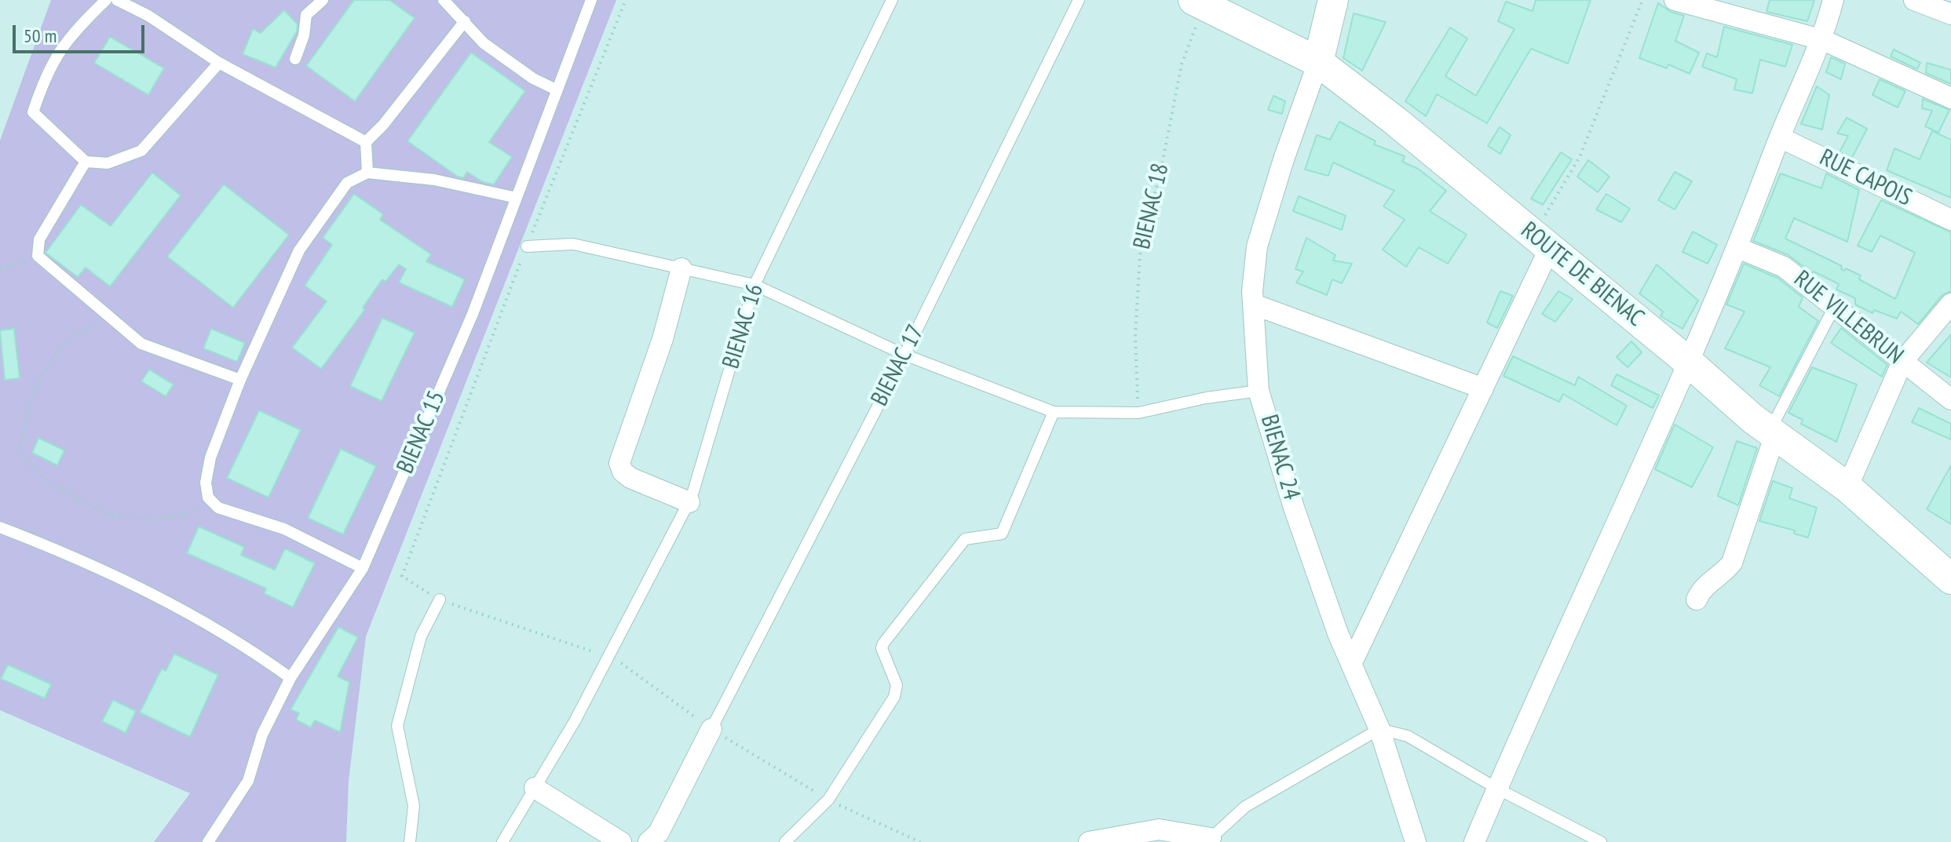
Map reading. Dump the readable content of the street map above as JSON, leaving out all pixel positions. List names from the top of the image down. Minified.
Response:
{"streets":{"main road":["ROUTE DE BIENAC"],"street":["RUE CAPOIS","RUE VILLEBRUN","BIENAC 24"],"lane":["BIENAC 16","BIENAC 17","BIENAC 15"],"path":["BIENAC 18"]},"crossings":[["BIENAC 18","ROUTE DE BIENAC"],["ROUTE DE BIENAC","BIENAC 24"]],"scale_bar":"50 m"}
